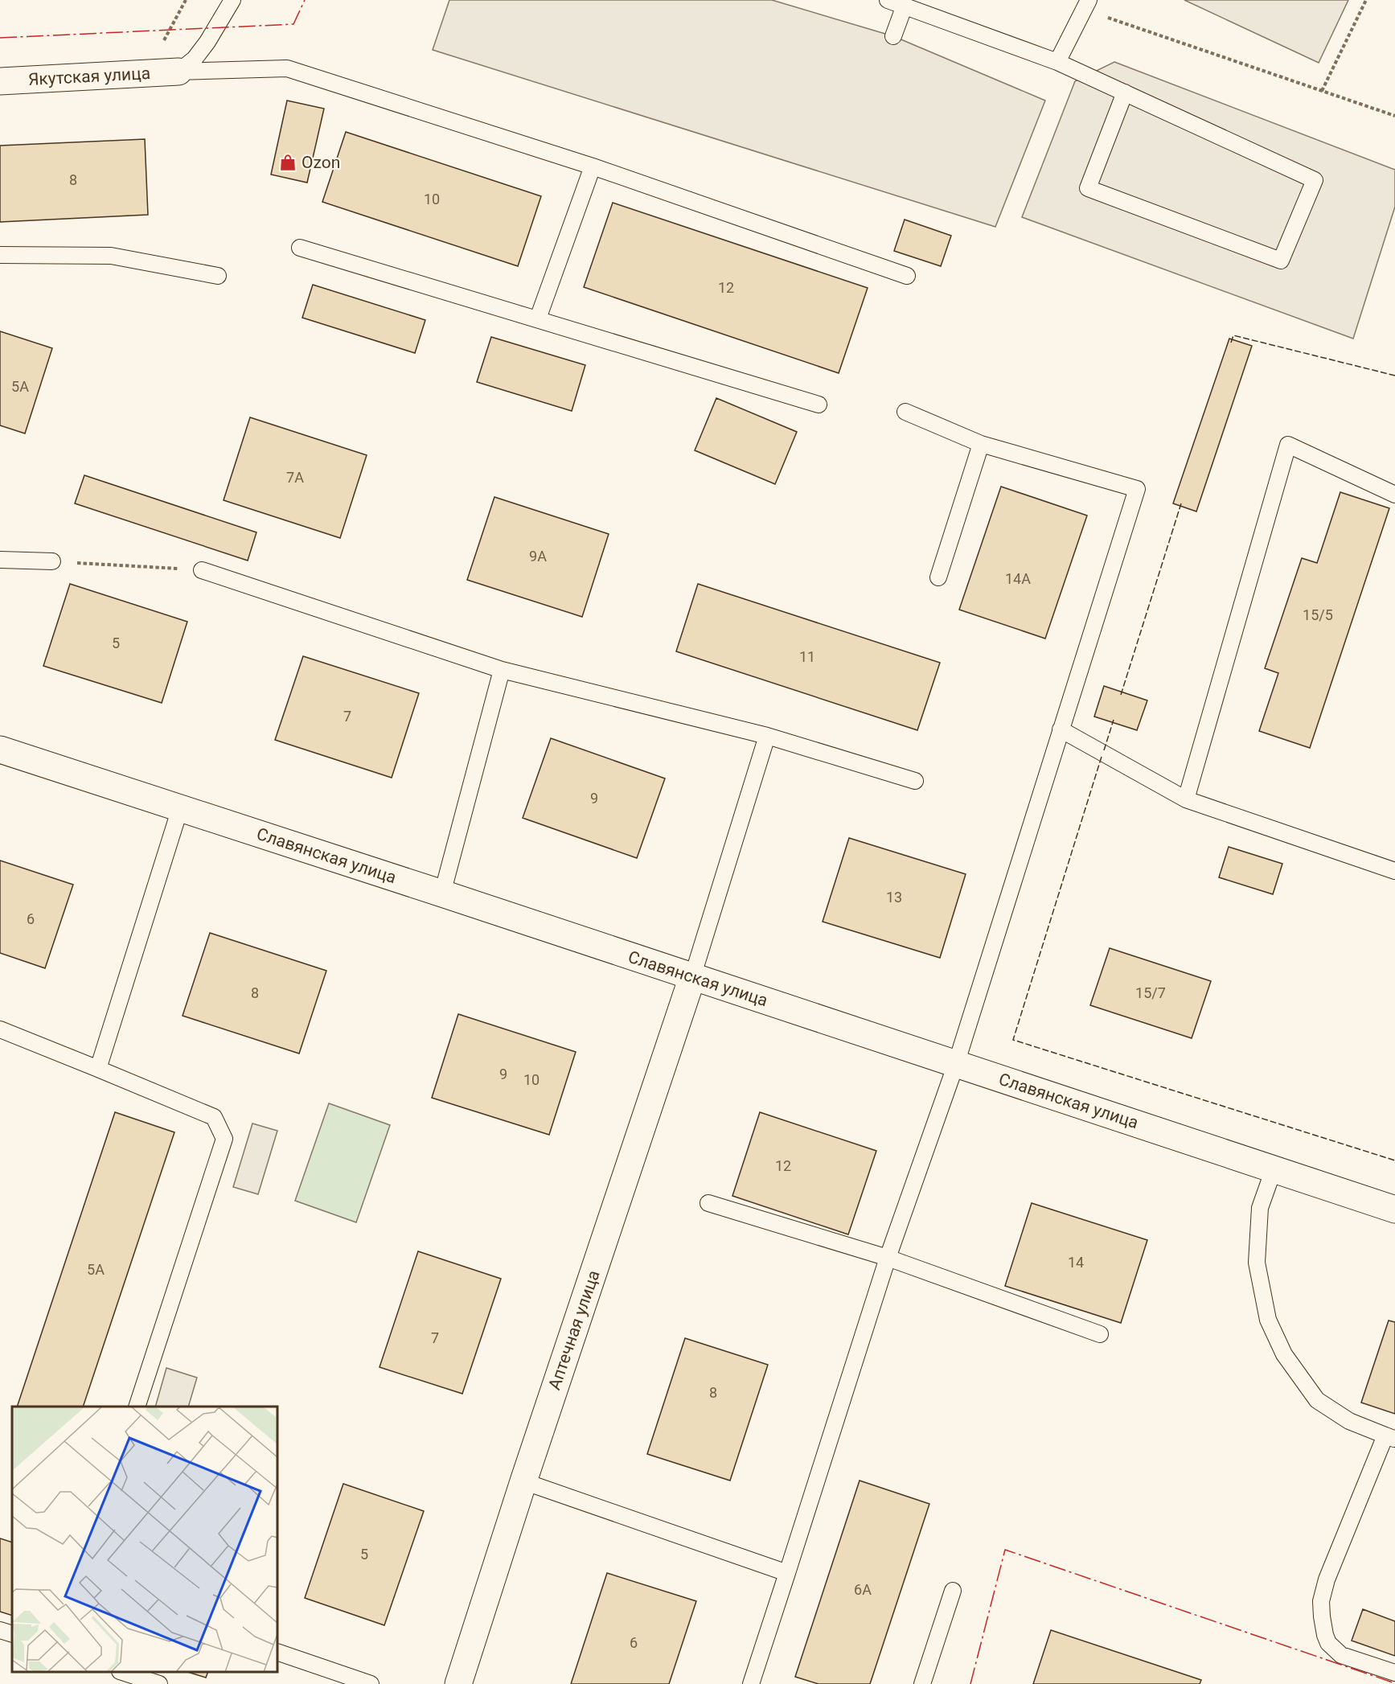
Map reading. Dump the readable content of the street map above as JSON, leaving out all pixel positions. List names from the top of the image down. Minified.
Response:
{"streets":{"street":["Якутская улица","Славянская улица","Аптечная улица"]},"crossings":[["Славянская улица","Аптечная улица"]],"places":{"shop":["Ozon"]},"house_numbers":["8","10","12","5А","7А","9А","14А","15/5","5","11","7","9","13","6","8","15/7","9","10","12","14","5А","7","8","5","6А","6"]}
